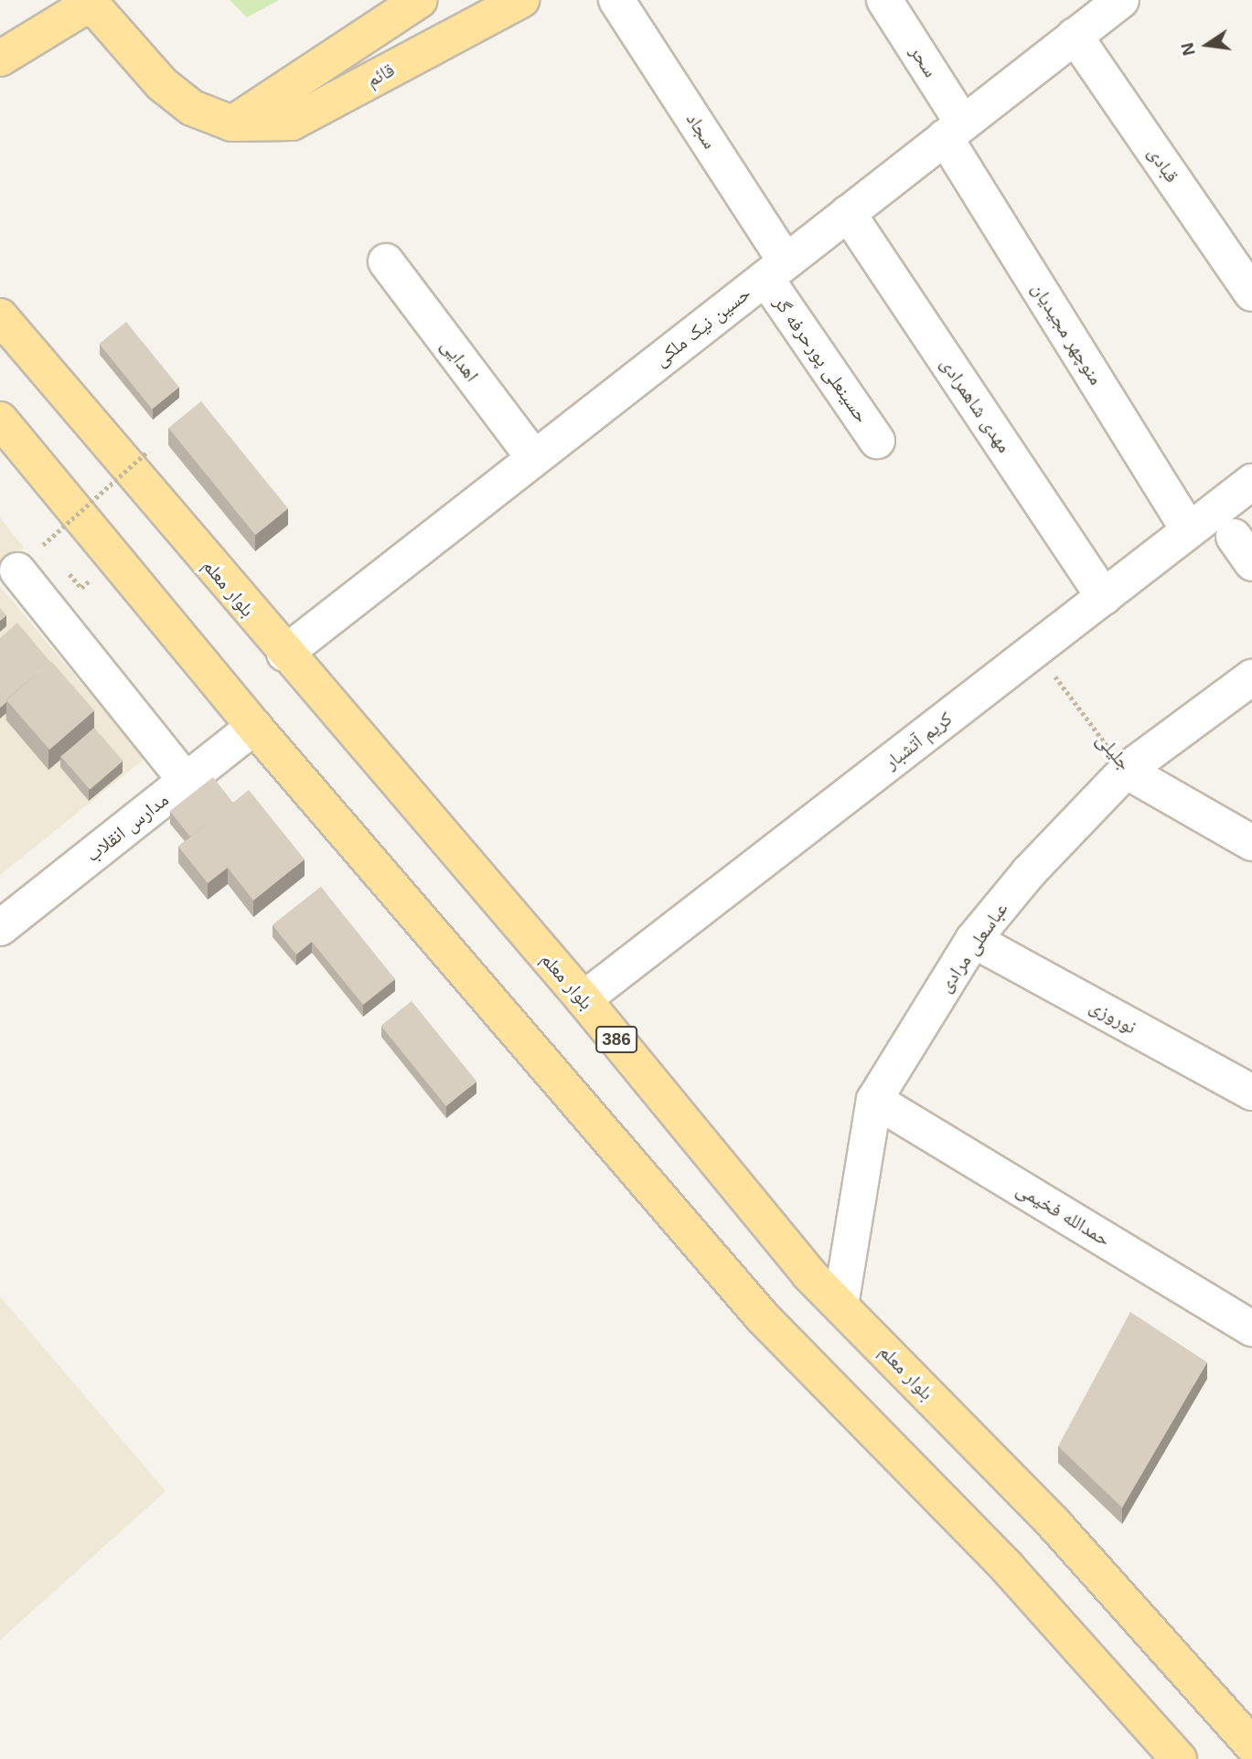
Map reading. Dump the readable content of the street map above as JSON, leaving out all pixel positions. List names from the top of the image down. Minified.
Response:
{"streets":{"main road":["قائم","بلوار معلم","386"],"street":["سحر","سجاد","قبادی","حسین نیک ملکی","منوچهر مجیدیان","حسینعلی پورحرفه گر","اهدایی","مهدی شاهمرادی","کریم آتشبار","جلیلی","مدارس انقلاب","عباسعلی مرادی","نوروزی","حمدالله فخیمی"]},"crossings":[["سحر","حسین نیک ملکی"],["سحر","منوچهر مجیدیان"],["سجاد","حسین نیک ملکی"],["سجاد","حسینعلی پورحرفه گر"],["قبادی","حسین نیک ملکی"],["حسین نیک ملکی","منوچهر مجیدیان"],["حسین نیک ملکی","حسینعلی پورحرفه گر"],["حسین نیک ملکی","اهدایی"],["حسین نیک ملکی","مهدی شاهمرادی"],["حسین نیک ملکی","بلوار معلم"],["منوچهر مجیدیان","کریم آتشبار"],["مهدی شاهمرادی","کریم آتشبار"],["بلوار معلم","کریم آتشبار"],["بلوار معلم","عباسعلی مرادی"],["کریم آتشبار","جلیلی"],["جلیلی","عباسعلی مرادی"],["عباسعلی مرادی","نوروزی"],["عباسعلی مرادی","حمدالله فخیمی"]],"north":"left"}
